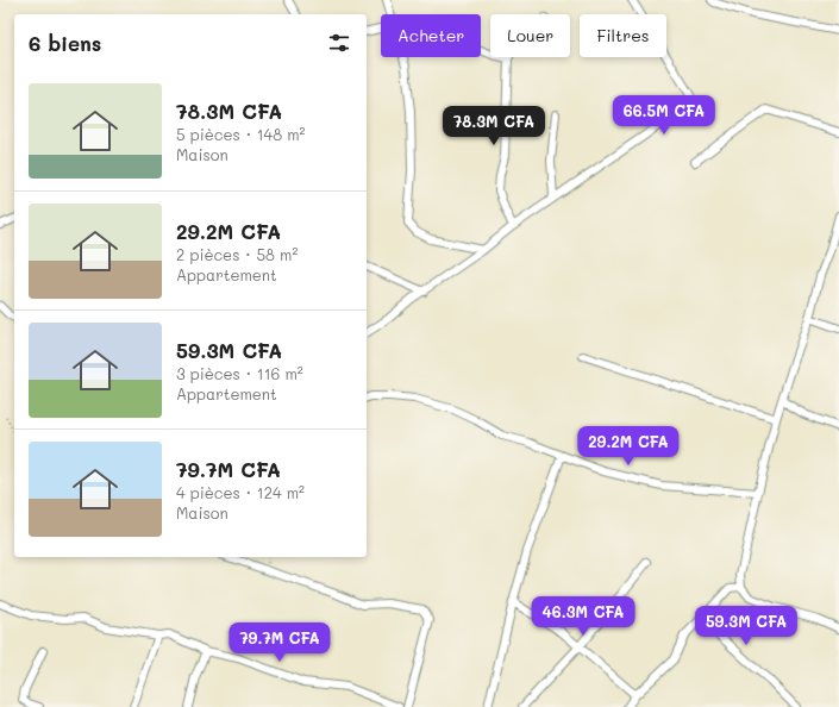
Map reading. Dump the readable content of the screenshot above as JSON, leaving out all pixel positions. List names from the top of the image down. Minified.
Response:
{"page":{"chip":["Acheter","Louer","Filtres"],"heading":"6 biens","list":[{"name":"78.3M CFA","note":"5 pièces · 148 m² · Maison"},{"name":"29.2M CFA","note":"2 pièces · 58 m² · Appartement"},{"name":"59.3M CFA","note":"3 pièces · 116 m² · Appartement"},{"name":"79.7M CFA","note":"4 pièces · 124 m² · Maison"}],"price":["66.5M CFA","78.3M CFA","29.2M CFA","46.3M CFA","59.3M CFA","79.7M CFA"]}}
